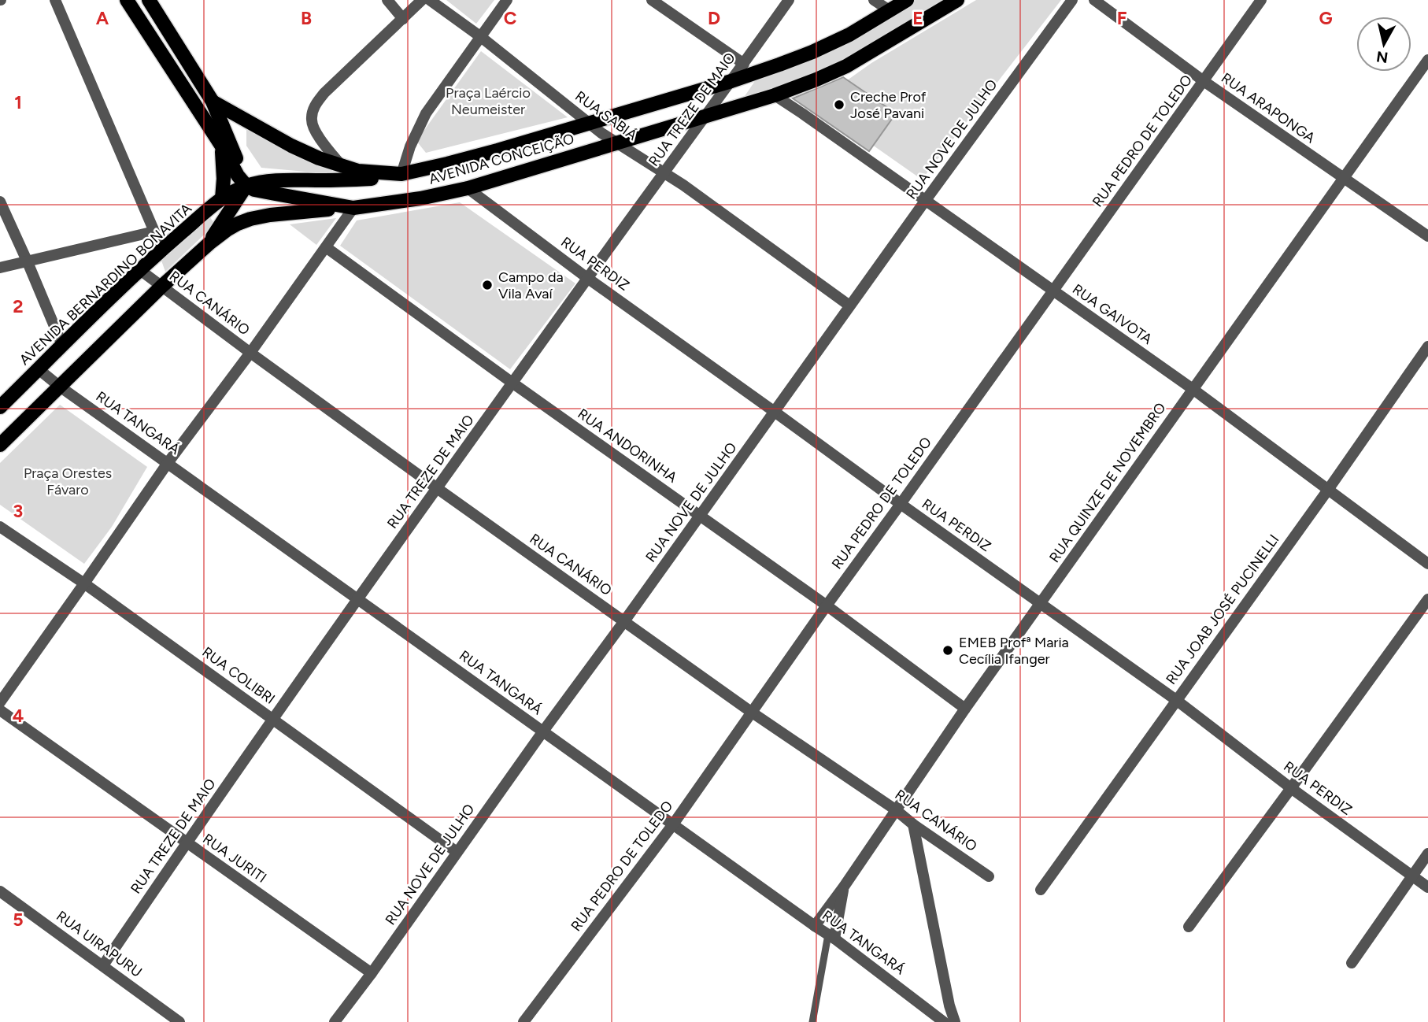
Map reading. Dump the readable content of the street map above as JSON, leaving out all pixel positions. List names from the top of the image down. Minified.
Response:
{"streets":{"main road":["AVENIDA CONCEIÇÃO","AVENIDA BERNARDINO BONAVITA"],"street":["RUA ARAPONGA","RUA TREZE DE MAIO","RUA SABIÁ","RUA NOVE DE JULHO","RUA PEDRO DE TOLEDO","RUA PERDIZ","RUA CANÁRIO","RUA GAIVOTA","RUA TANGARÁ","RUA ANDORINHA","RUA QUINZE DE NOVEMBRO","RUA JOAB JOSÉ PUCINELLI","RUA COLIBRI","RUA JURITI","RUA UIRAPURU"]},"crossings":[["RUA ARAPONGA","RUA PEDRO DE TOLEDO"],["RUA ARAPONGA","RUA QUINZE DE NOVEMBRO"],["RUA TREZE DE MAIO","RUA SABIÁ"],["RUA TREZE DE MAIO","AVENIDA CONCEIÇÃO"],["RUA TREZE DE MAIO","RUA PERDIZ"],["RUA TREZE DE MAIO","RUA CANÁRIO"],["RUA TREZE DE MAIO","RUA TANGARÁ"],["RUA TREZE DE MAIO","RUA ANDORINHA"],["RUA TREZE DE MAIO","RUA COLIBRI"],["RUA TREZE DE MAIO","RUA JURITI"],["RUA TREZE DE MAIO","RUA UIRAPURU"],["RUA SABIÁ","RUA NOVE DE JULHO"],["RUA SABIÁ","AVENIDA CONCEIÇÃO"],["RUA NOVE DE JULHO","RUA PERDIZ"],["RUA NOVE DE JULHO","RUA CANÁRIO"],["RUA NOVE DE JULHO","RUA GAIVOTA"],["RUA NOVE DE JULHO","RUA TANGARÁ"],["RUA NOVE DE JULHO","RUA ANDORINHA"],["RUA NOVE DE JULHO","RUA COLIBRI"],["RUA NOVE DE JULHO","RUA JURITI"],["RUA PEDRO DE TOLEDO","RUA PERDIZ"],["RUA PEDRO DE TOLEDO","RUA CANÁRIO"],["RUA PEDRO DE TOLEDO","RUA GAIVOTA"],["RUA PEDRO DE TOLEDO","RUA TANGARÁ"],["RUA PEDRO DE TOLEDO","RUA ANDORINHA"],["AVENIDA CONCEIÇÃO","RUA PERDIZ"],["AVENIDA CONCEIÇÃO","AVENIDA BERNARDINO BONAVITA"],["AVENIDA CONCEIÇÃO","RUA GAIVOTA"],["RUA PERDIZ","RUA QUINZE DE NOVEMBRO"],["RUA PERDIZ","RUA JOAB JOSÉ PUCINELLI"],["AVENIDA BERNARDINO BONAVITA","RUA CANÁRIO"],["AVENIDA BERNARDINO BONAVITA","RUA TANGARÁ"],["RUA CANÁRIO","RUA QUINZE DE NOVEMBRO"],["RUA GAIVOTA","RUA QUINZE DE NOVEMBRO"],["RUA GAIVOTA","RUA JOAB JOSÉ PUCINELLI"],["RUA TANGARÁ","RUA QUINZE DE NOVEMBRO"],["RUA ANDORINHA","RUA QUINZE DE NOVEMBRO"]],"parks":["Praça Laércio Neumeister","Praça Orestes Fávaro"],"places":["Creche Prof José Pavani","Campo da Vila Avaí","EMEB Profª Maria Cecília Ifanger"],"north":"bottom","grid":{"columns":["A","B","C","D","E","F","G"],"rows":["1","2","3","4","5"]}}
